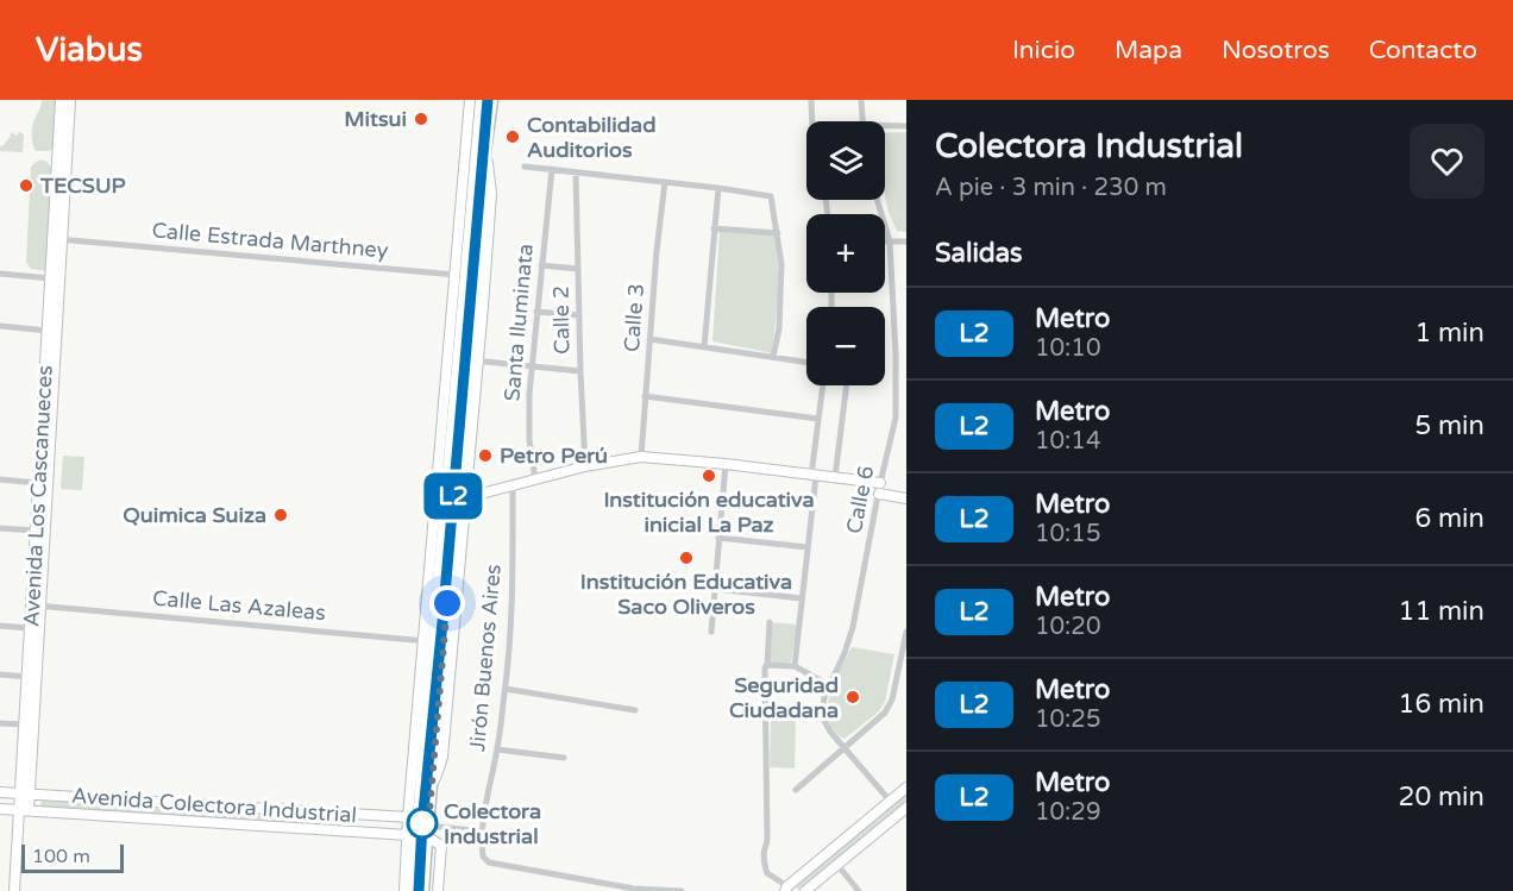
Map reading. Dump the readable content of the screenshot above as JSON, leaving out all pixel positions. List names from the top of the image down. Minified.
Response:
{"streets":{"street":["Calle Estrada Marthney","Calle 3","Calle 2","Santa Iluminata","Avenida Los Cascanueces","Calle 6","Calle Las Azaleas","Jirón Buenos Aires","Avenida Colectora Industrial"]},"crossings":[["Calle Estrada Marthney","Avenida Los Cascanueces"],["Avenida Los Cascanueces","Calle Las Azaleas"],["Avenida Los Cascanueces","Avenida Colectora Industrial"]],"places":["Mitsui","Contabilidad Auditorios","TECSUP","Petro Perú","Institución educativa inicial La Paz","Quimica Suiza","Institución Educativa Saco Oliveros","Seguridad Ciudadana","Colectora Industrial"],"lines":["metro line L2"],"scale_bar":"100 m","page":{"header":"Viabus","nav":["Inicio","Mapa","Nosotros","Contacto"],"on_map":"L2","heading":[["Colectora Industrial","A pie · 3 min · 230 m"],"Salidas"],"map_buttons":["+","−"],"list":[{"mark":"L2","name":"Metro","note":"10:10","value":"1 min"},{"mark":"L2","name":"Metro","note":"10:14","value":"5 min"},{"mark":"L2","name":"Metro","note":"10:15","value":"6 min"},{"mark":"L2","name":"Metro","note":"10:20","value":"11 min"},{"mark":"L2","name":"Metro","note":"10:25","value":"16 min"},{"mark":"L2","name":"Metro","note":"10:29","value":"20 min"}],"scale":"100 m"}}
